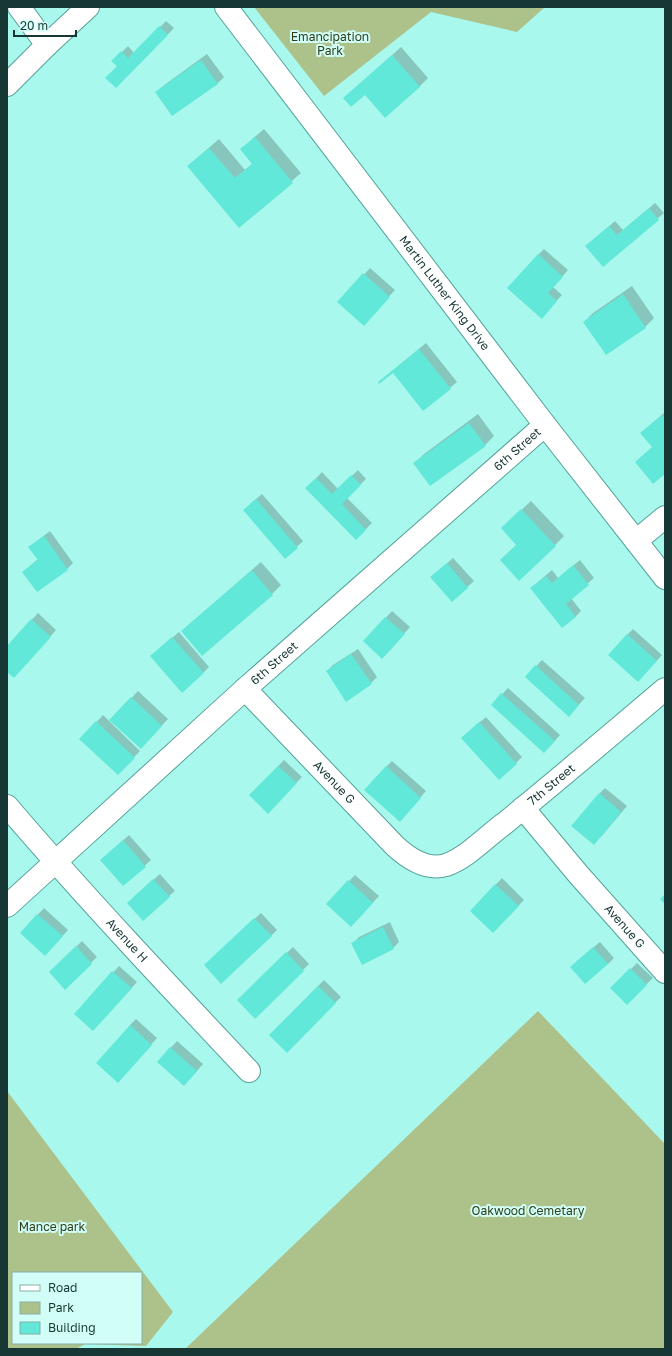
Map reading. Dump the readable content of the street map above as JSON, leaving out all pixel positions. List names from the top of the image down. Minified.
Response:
{"streets":{"street":["Martin Luther King Drive","6th Street","Avenue G","7th Street","Avenue H"]},"crossings":[["Martin Luther King Drive","6th Street"],["6th Street","Avenue G"],["6th Street","Avenue H"],["Avenue G","7th Street"]],"parks":["Emancipation Park","Oakwood Cemetary","Mance park"],"legend":["Road","Park","Building"],"scale_bar":"20 m"}
